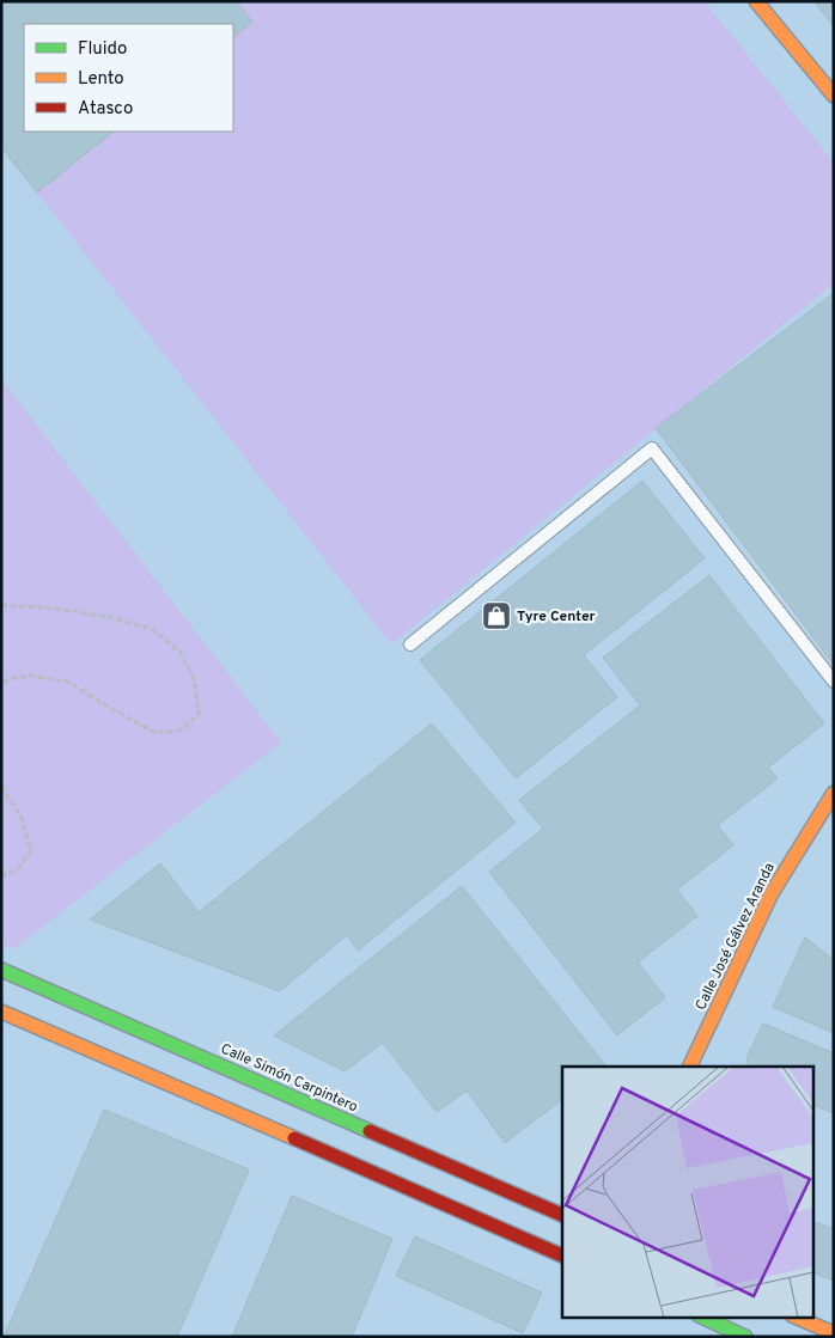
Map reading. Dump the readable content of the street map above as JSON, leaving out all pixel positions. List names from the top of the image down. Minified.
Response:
{"streets":{"street":["Calle José Gálvez Aranda","Calle Simón Carpintero"]},"places":{"shop":["Tyre Center"]},"legend":["Fluido","Lento","Atasco"]}
